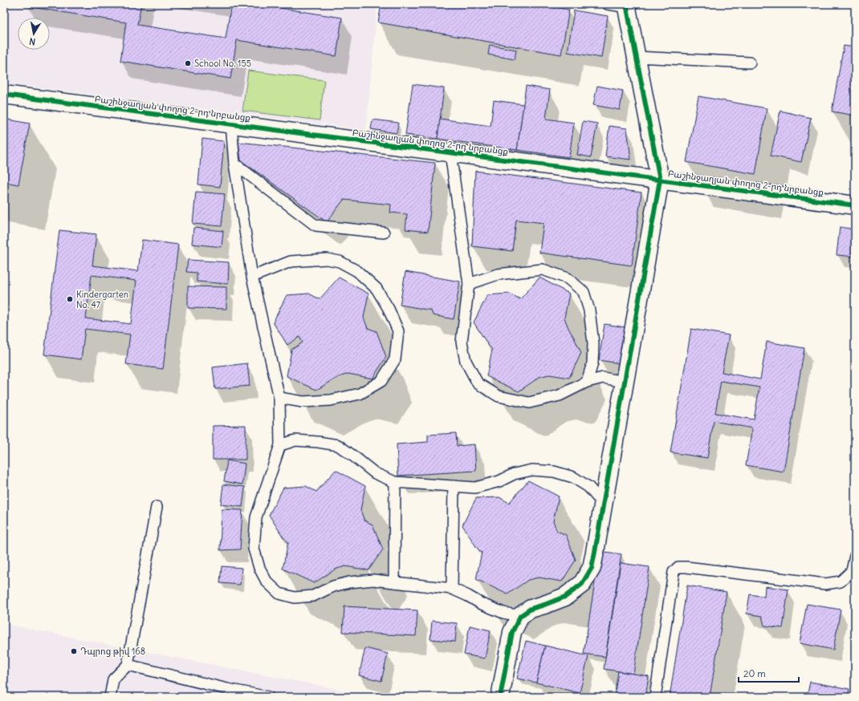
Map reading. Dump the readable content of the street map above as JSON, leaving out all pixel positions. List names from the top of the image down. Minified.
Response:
{"streets":{"street":["Բաշինջաղյան փողոց 2-րդ նրբանցք"]},"places":["School No. 155","Kindergarten No. 47","Դպրոց թիվ 168"],"scale_bar":"20 m","north":"bottom"}
